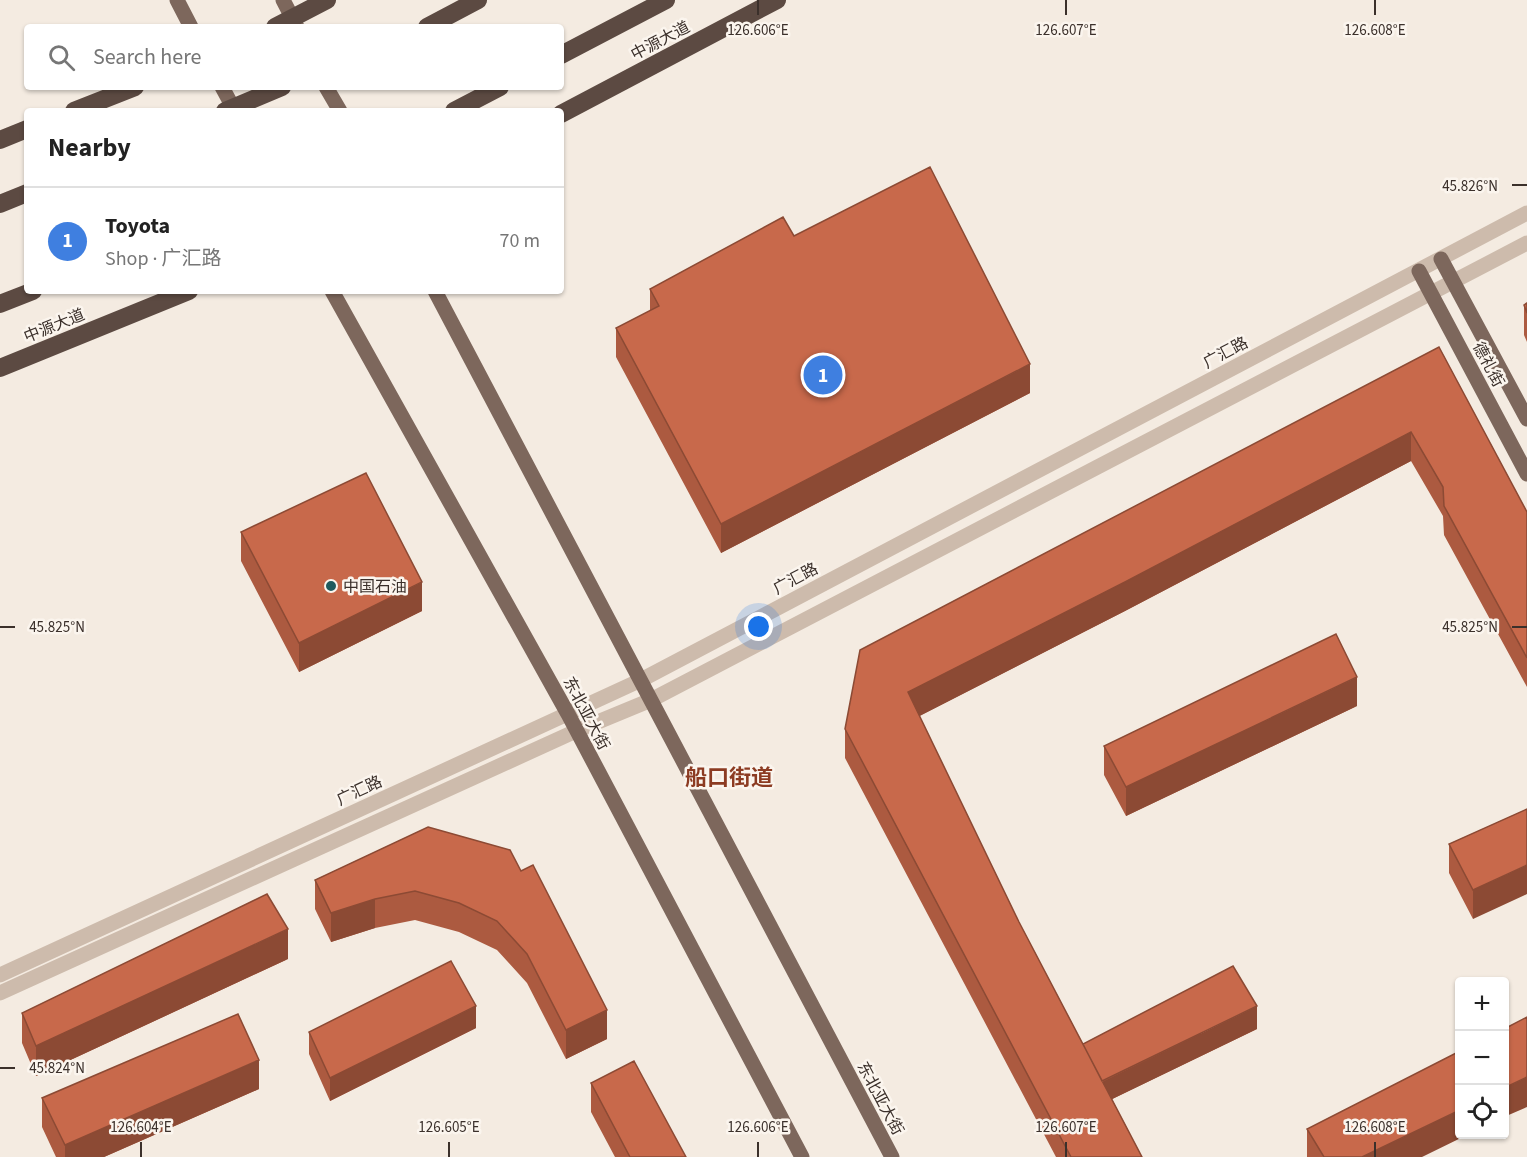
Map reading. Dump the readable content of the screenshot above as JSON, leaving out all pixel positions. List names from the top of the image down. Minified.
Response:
{"streets":{"highway":["中源大道"],"main road":["德礼街","东北亚大街"],"street":["广汇路"]},"crossings":[["广汇路","德礼街"],["广汇路","东北亚大街"]],"districts":["船口街道"],"places":["中国石油"],"page":{"search":"Search here","heading":"Nearby","list":[{"mark":"1","name":"Toyota","note":"Shop · 广汇路","value":"70 m"}],"pins":"1","map_buttons":["+","−"]},"coordinates":["126.606°E","126.607°E","126.608°E","45.826°N","45.825°N","45.824°N","126.604°E","126.605°E"]}
